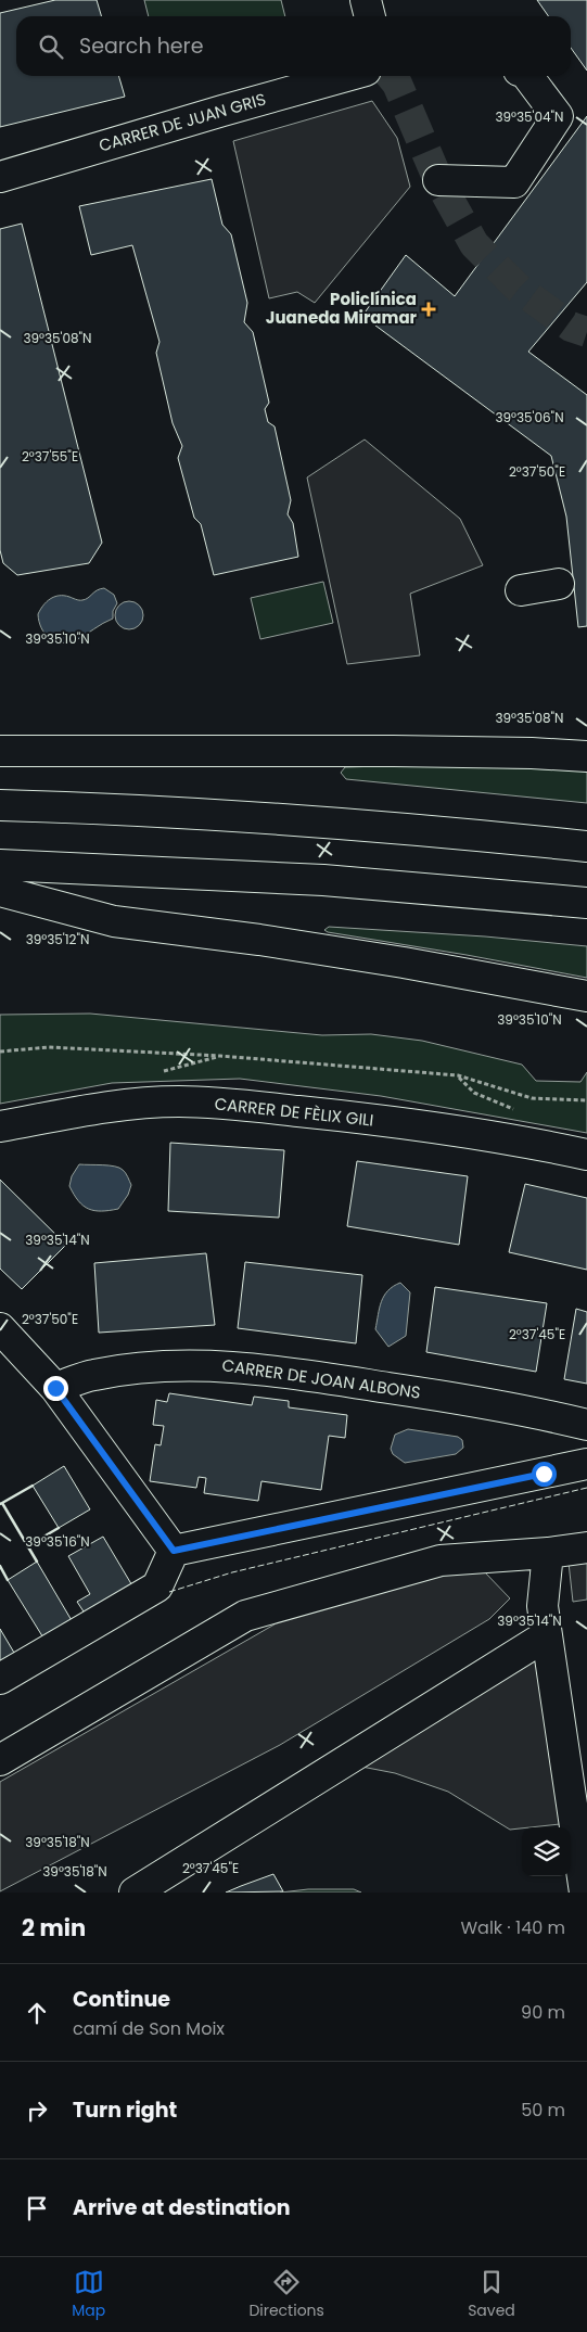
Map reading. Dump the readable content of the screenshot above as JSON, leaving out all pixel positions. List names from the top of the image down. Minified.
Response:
{"streets":{"main road":["CARRER DE JUAN GRIS","CARRER DE FÈLIX GILI","CARRER DE JOAN ALBONS"]},"places":{"health":["Policlínica Juaneda Miramar"]},"page":{"search":"Search here","heading":["2 min","Walk · 140 m"],"list":[["Continue","camí de Son Moix","90 m"],["Turn right","50 m"],"Arrive at destination"],"nav":["Map","Directions","Saved"]},"coordinates":["39°35'04\"N","39°35'08\"N","39°35'06\"N","2°37'55\"E","2°37'50\"E","39°35'10\"N","39°35'12\"N","39°35'14\"N","2°37'45\"E","39°35'16\"N","39°35'18\"N"]}
